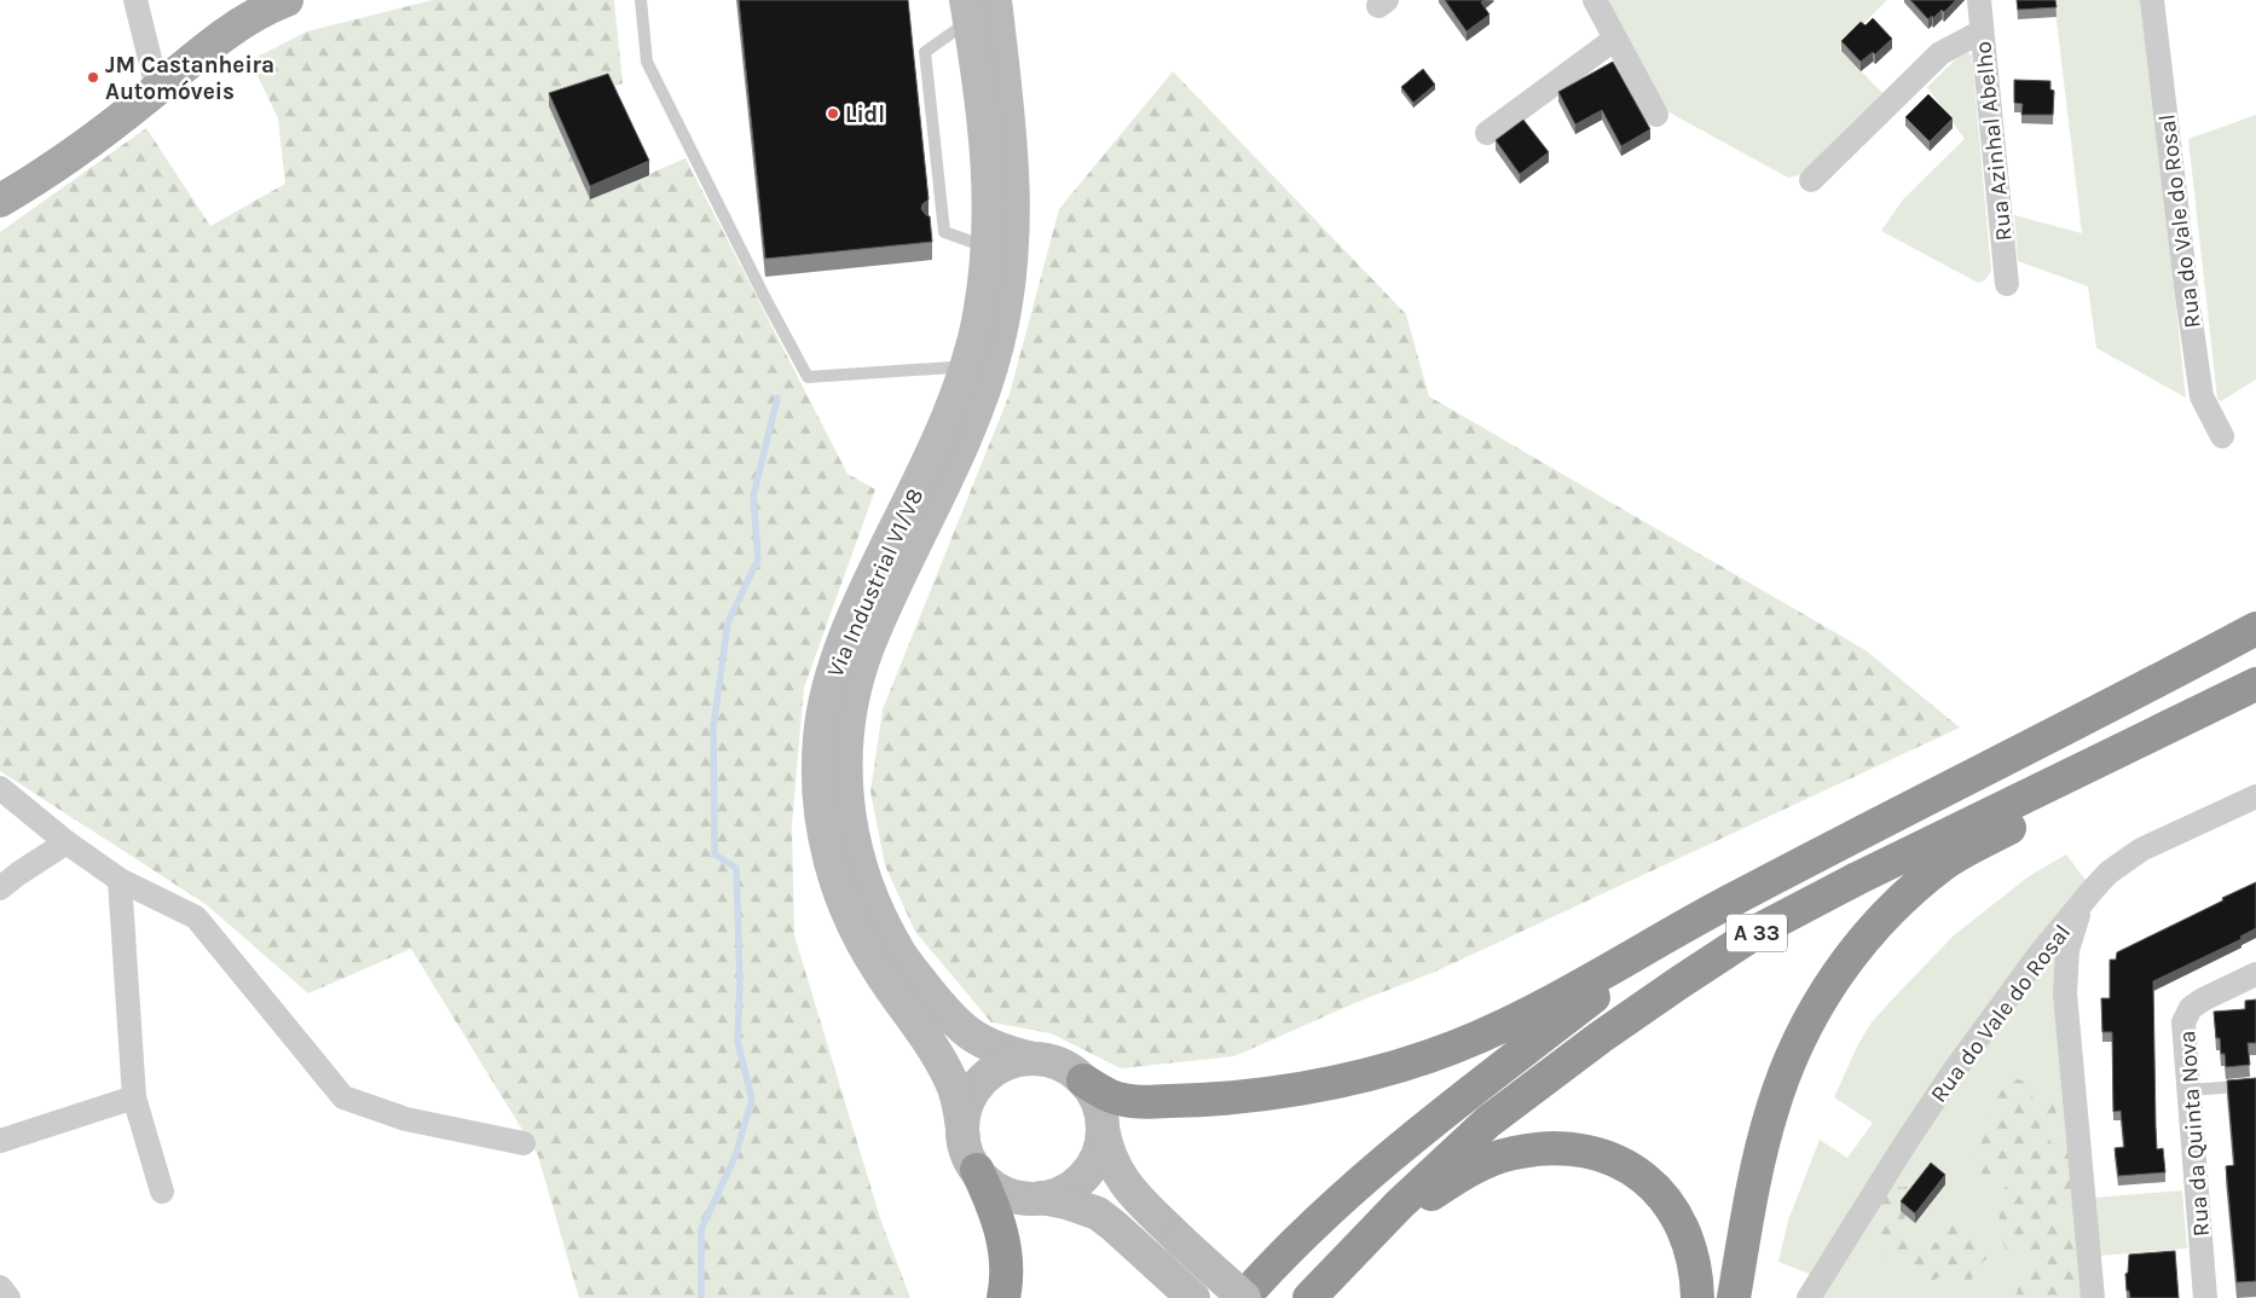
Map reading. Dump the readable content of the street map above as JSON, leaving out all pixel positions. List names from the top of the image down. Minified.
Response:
{"streets":{"highway":["A 33"],"main road":["Via Industrial V1/V8"],"street":["Rua Azinhal Abelho","Rua do Vale do Rosal","Rua da Quinta Nova"]},"places":["JM Castanheira Automóveis","Lidl"]}
